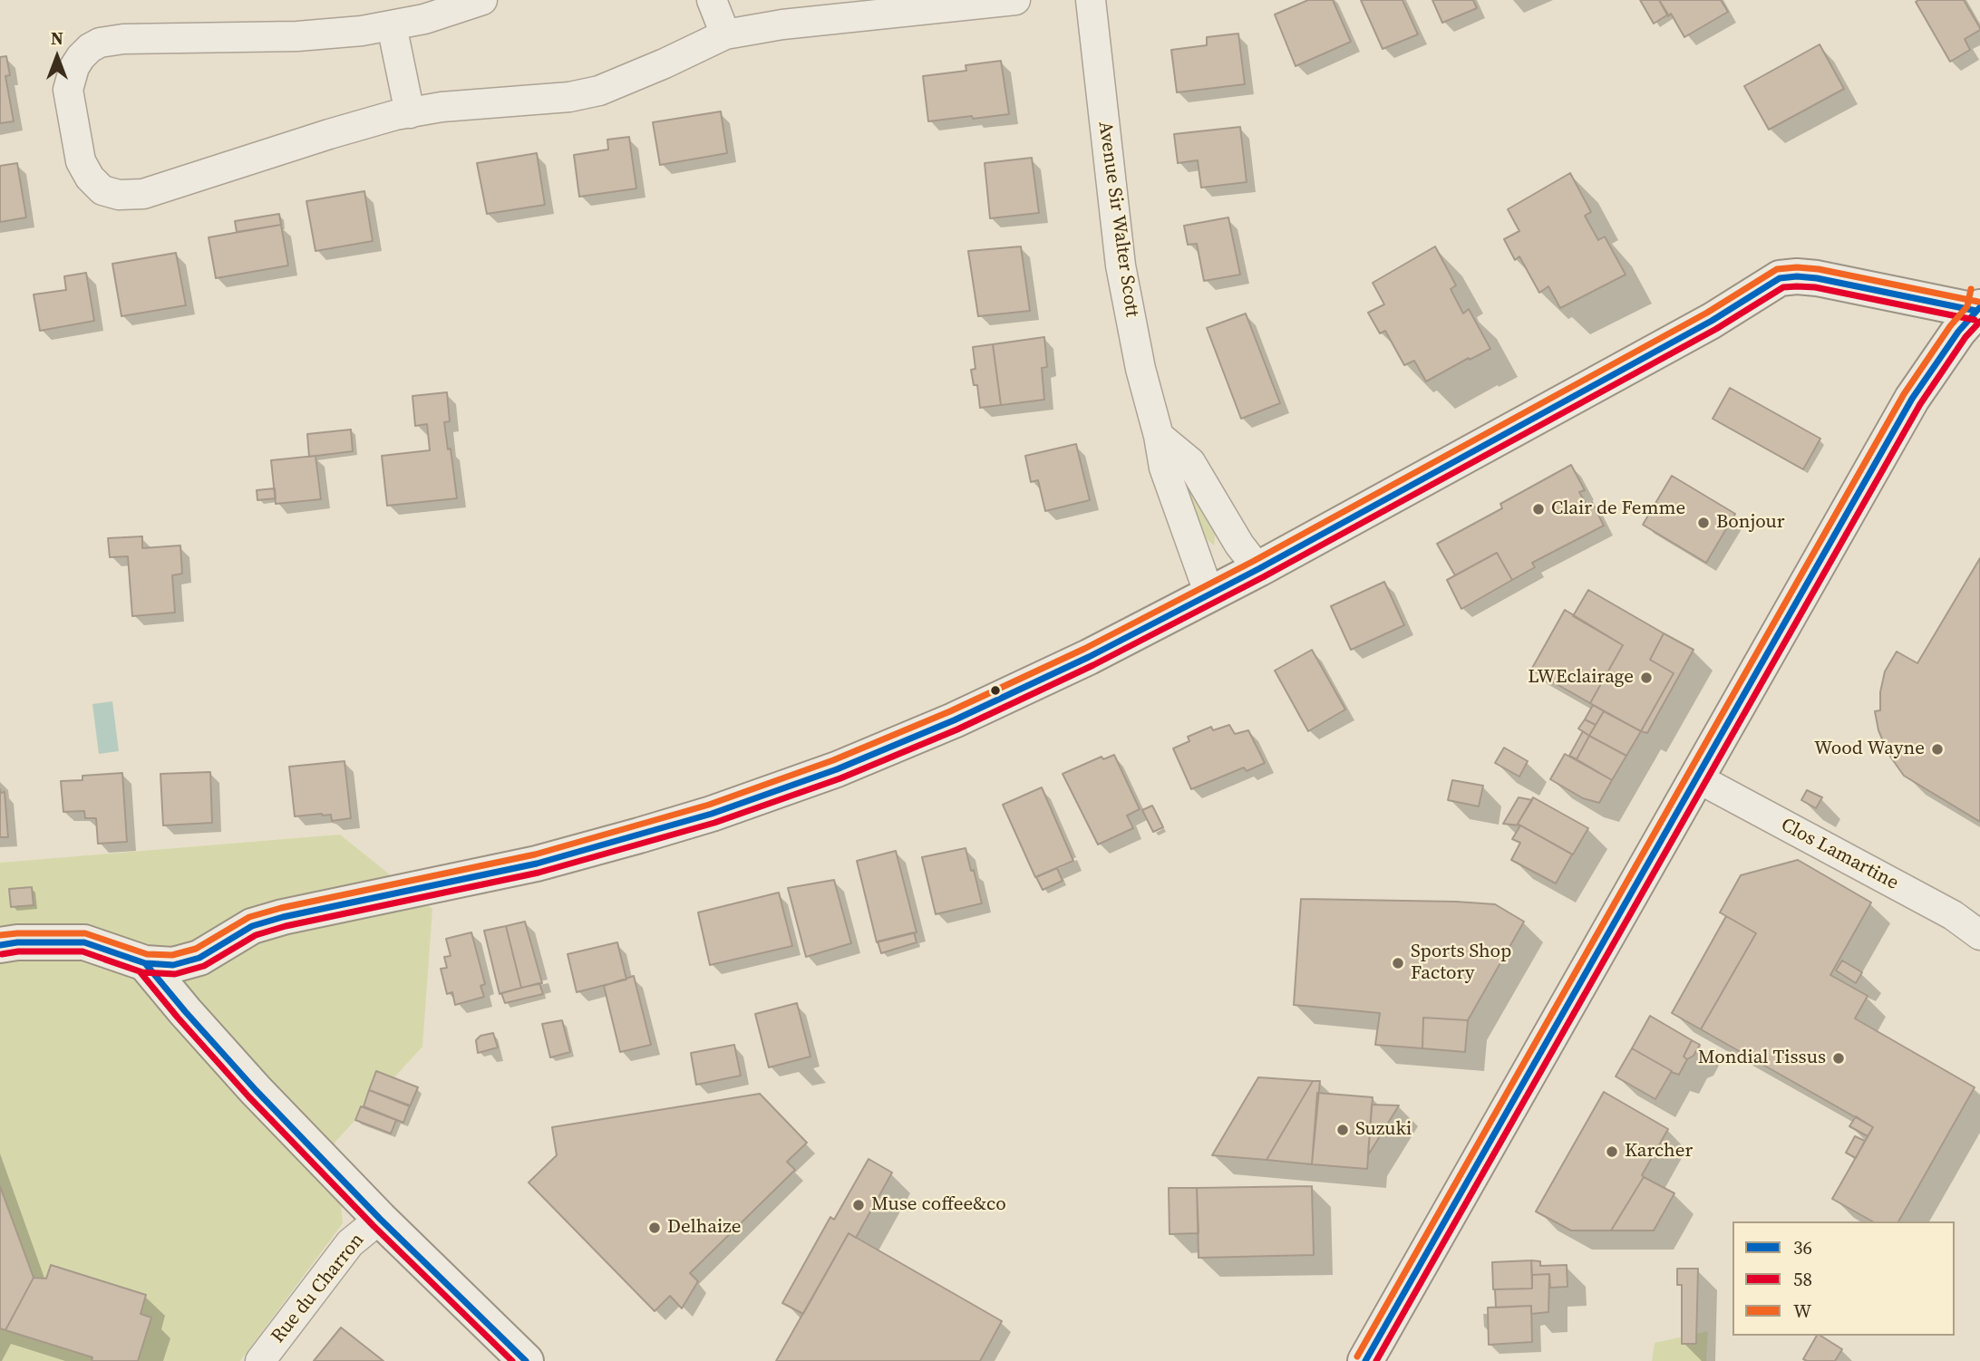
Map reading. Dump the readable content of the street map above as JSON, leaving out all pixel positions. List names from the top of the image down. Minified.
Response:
{"streets":{"street":["Avenue Sir Walter Scott","Clos Lamartine","Rue du Charron"]},"places":["Clair de Femme","Bonjour","LWEclairage","Wood Wayne","Sports Shop Factory","Mondial Tissus","Suzuki","Karcher","Muse coffee&co","Delhaize"],"lines":["transit line W","transit line 36","transit line 58"],"legend":["36","58","W"],"north":"top"}
